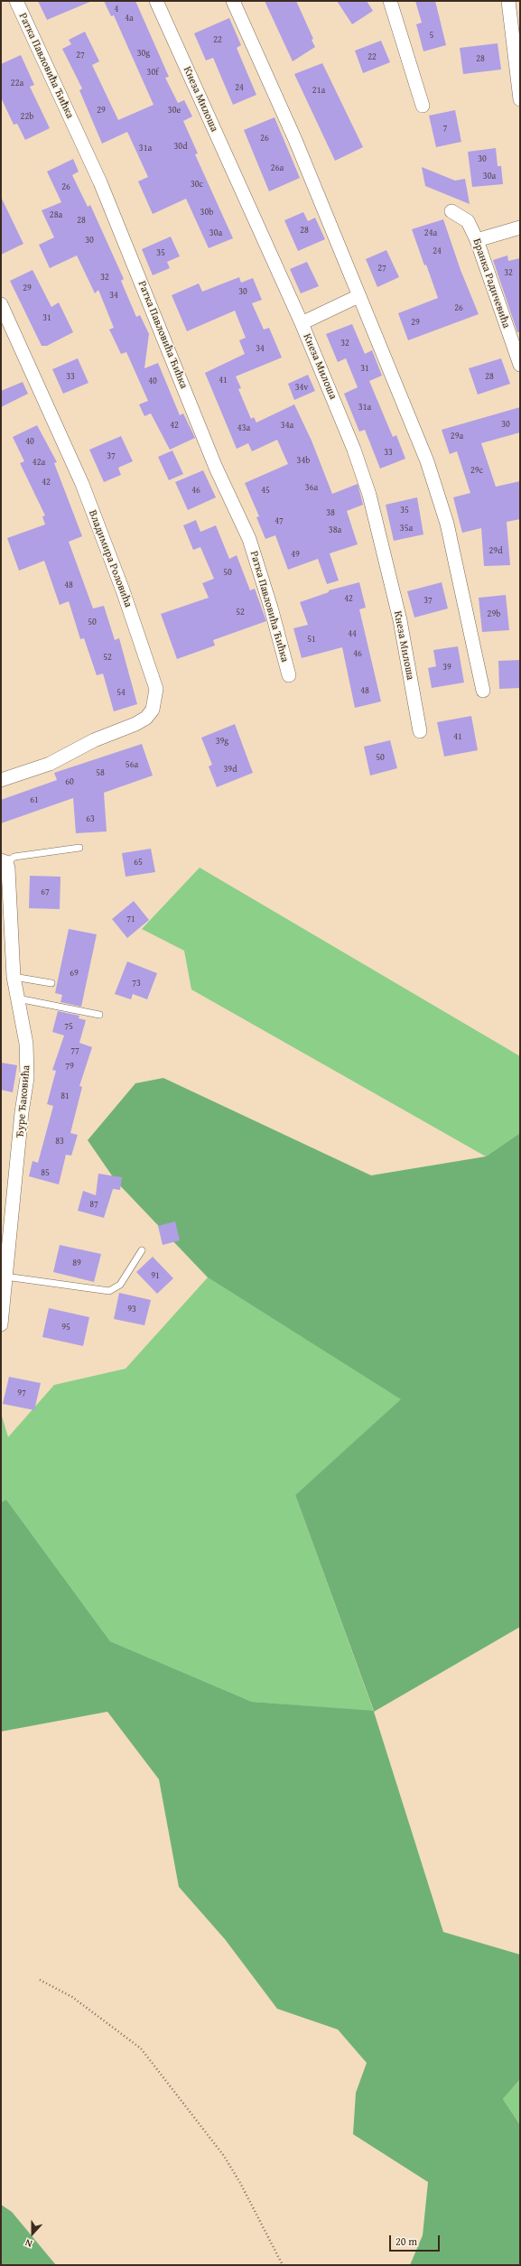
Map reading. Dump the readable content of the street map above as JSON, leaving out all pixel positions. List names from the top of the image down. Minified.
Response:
{"streets":{"street":["Ратка Павловића Ћићка","Кнеза Милоша","Бранка Радичевића","Владимира Роловића","Ђуре Ђаковића"]},"house_numbers":["4","4a","5","22","30g","27","22","28","30f","22a","24","21a","29","30e","22b","7","26","30d","31a","30","26a","30a","30c","26","30b","28a","28","28","30a","24a","30","24","35","27","32","32","29","30","34","26","31","29","32","34","31","33","28","41","40","34v","31a","30","42","34a","43a","29a","40","33","37","34b","42a","29c","42","36a","46","45","35","38","47","35a","38a","29d","49","50","48","42","37","52","29b","50","44","51","46","52","39","48","54","41","39g","50","56a","39d","58","60","61","63","65","67","71","69","73","75","77","79","81","83","85","87","89","91","93","95","97"],"scale_bar":"20 m","north":"bottom"}
